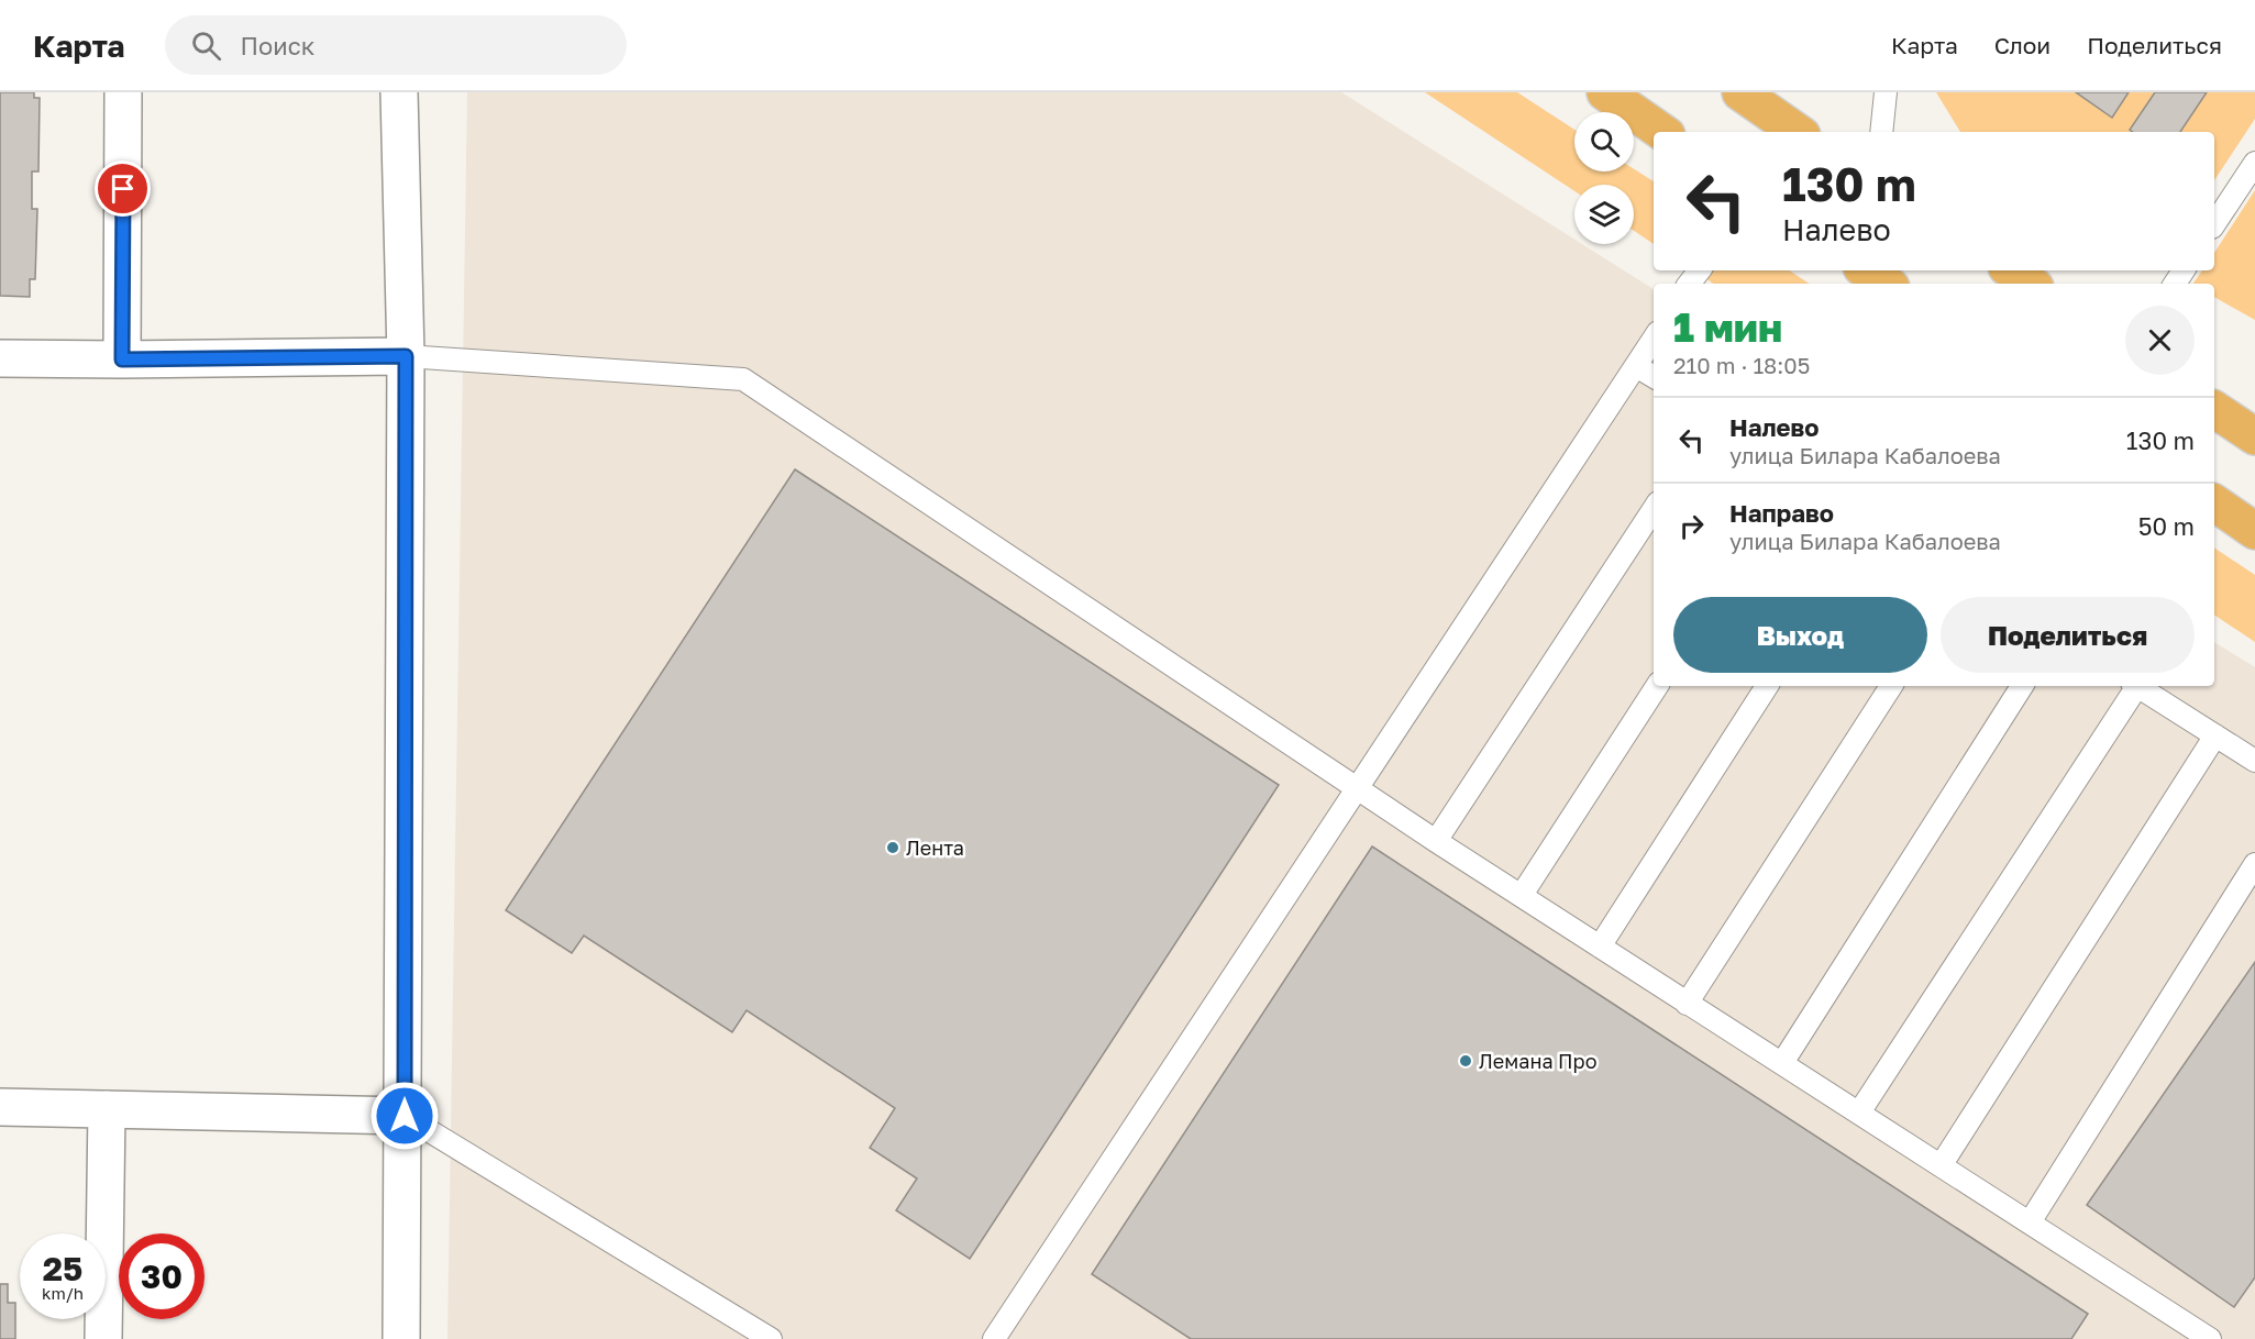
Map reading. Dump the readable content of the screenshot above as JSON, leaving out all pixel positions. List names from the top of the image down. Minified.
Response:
{"places":["Лента","Лемана Про"],"page":{"header":"Карта","search":"Поиск","nav":["Карта","Слои","Поделиться"],"turn":["130 m","Налево"],"heading":["1 мин","210 m · 18:05"],"list":[{"name":"Налево","note":"улица Билара Кабалоева","value":"130 m"},{"name":"Направо","note":"улица Билара Кабалоева","value":"50 m"}],"buttons":["Выход","Поделиться"],"speed":"25 km/h","limit":"30"}}
